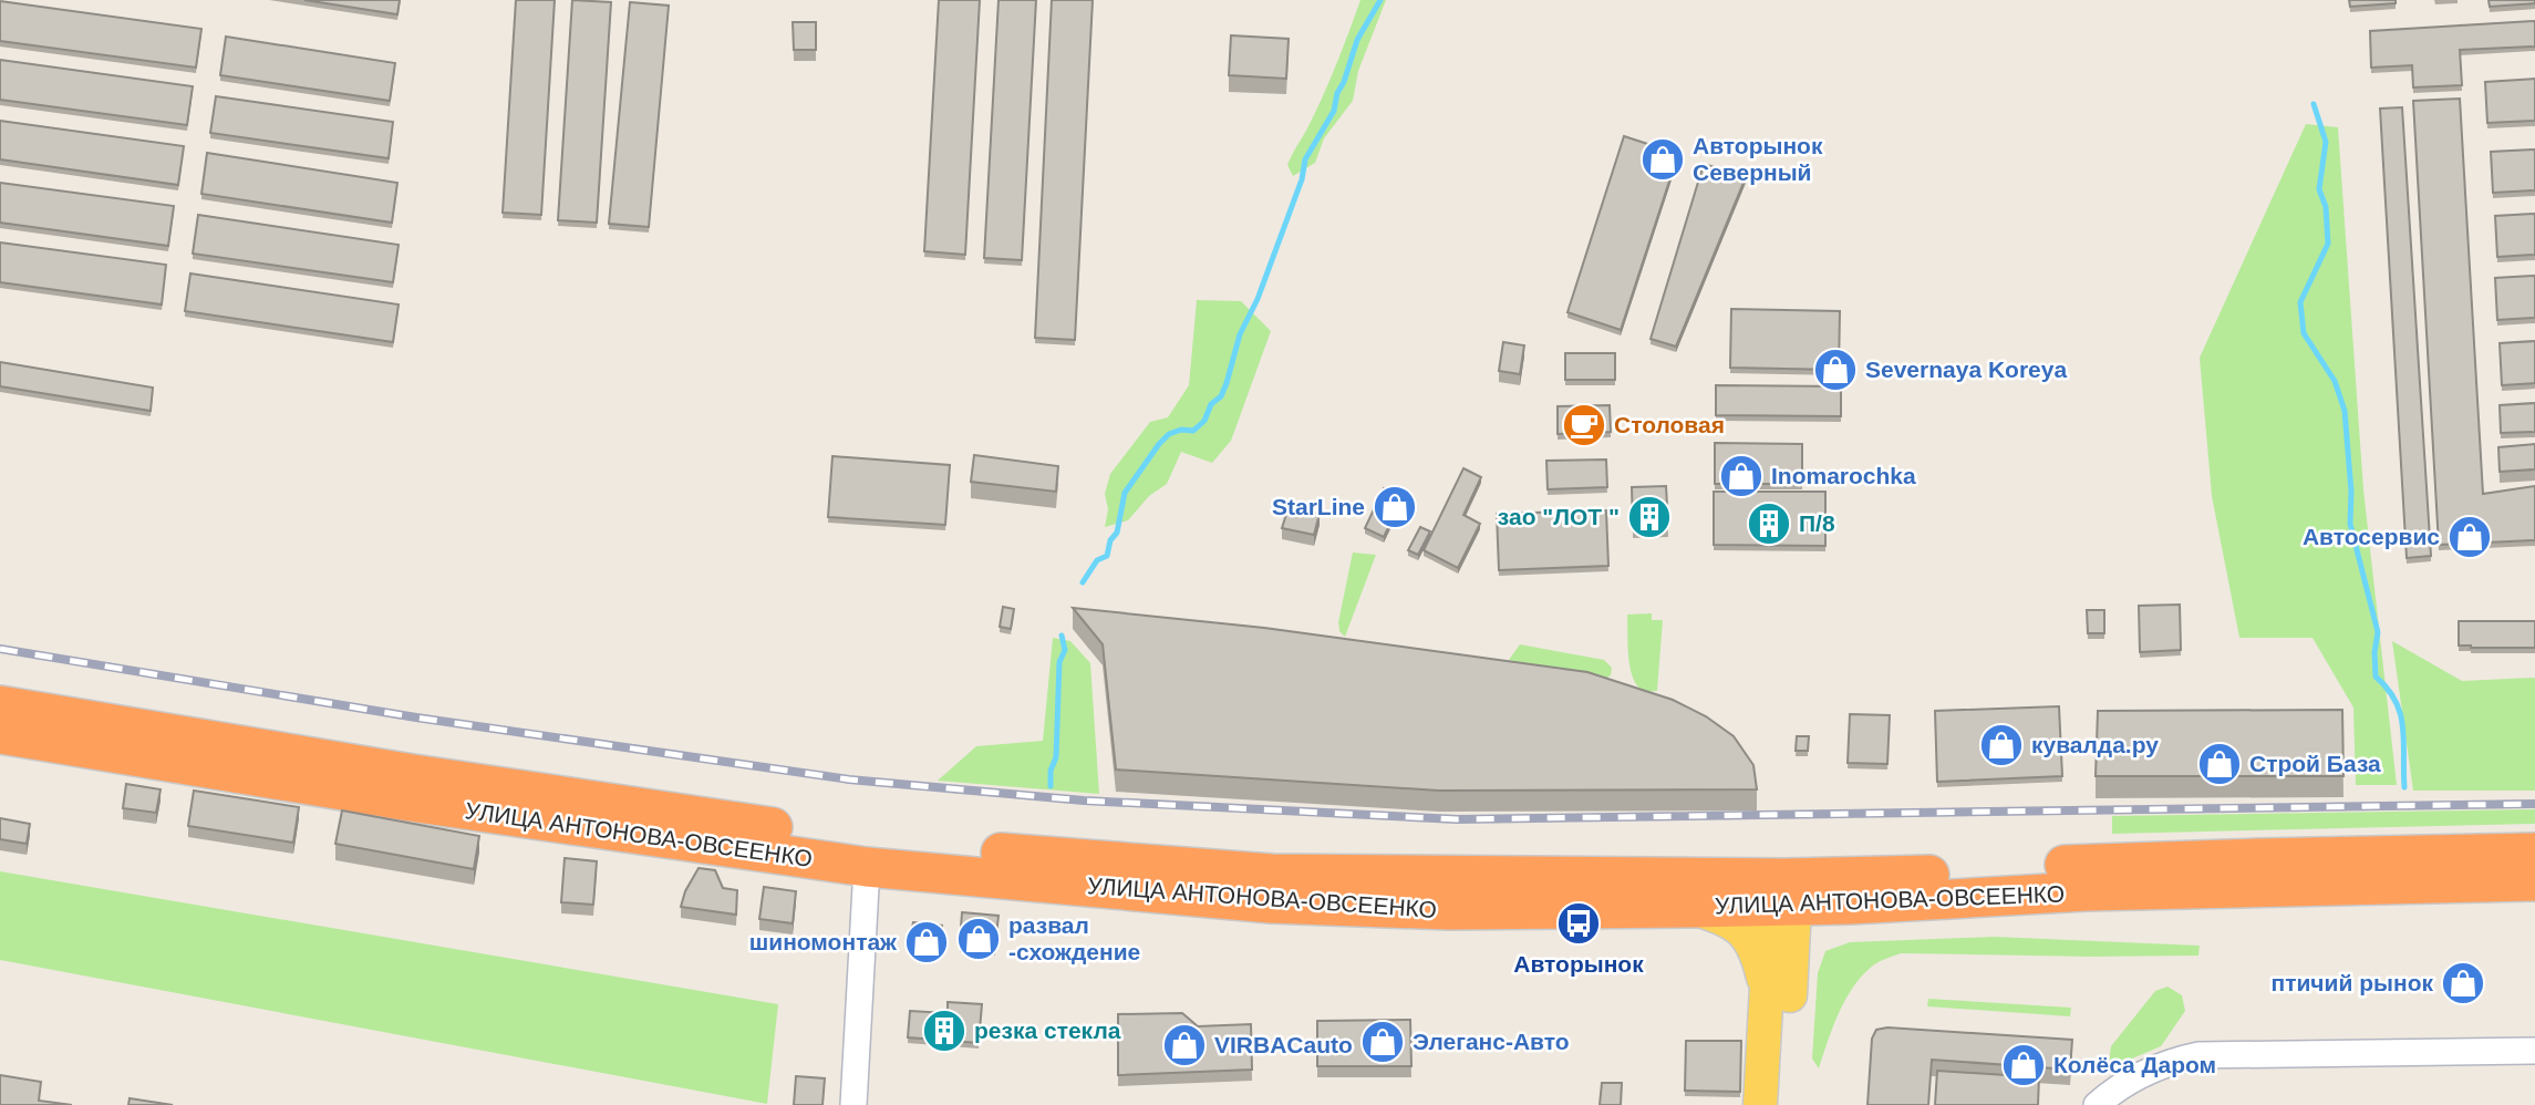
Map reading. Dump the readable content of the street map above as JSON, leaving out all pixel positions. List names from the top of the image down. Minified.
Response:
{"streets":{"highway":["УЛИЦА АНТОНОВА-ОВСЕЕНКО"]},"places":{"shop":["Авторынок Северный","Severnaya Koreya","Inomarochka","StarLine","Автосервис","кувалда.ру","Строй База","развал -схождение","шиномонтаж","птичий рынок","Элеганс-Авто","VIRBACauto","Колёса Даром"],"cafe":["Столовая"],"building":["зао \"ЛОТ \"","П/8","резка стекла"],"bus stop":["Авторынок"]}}
